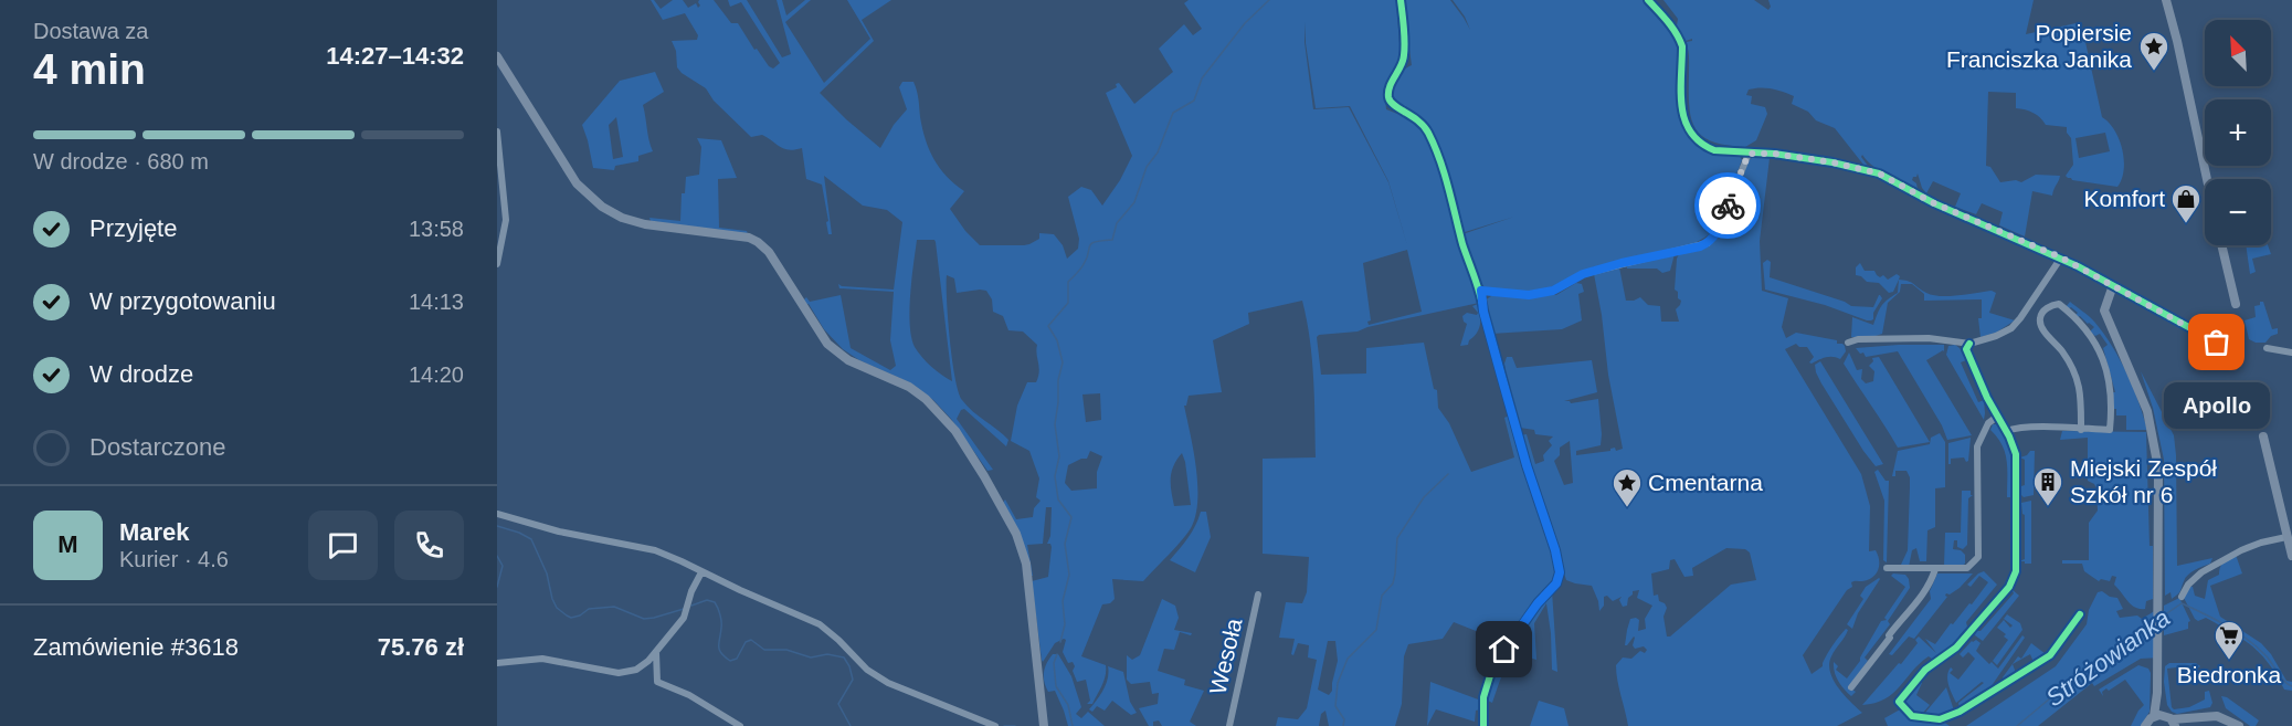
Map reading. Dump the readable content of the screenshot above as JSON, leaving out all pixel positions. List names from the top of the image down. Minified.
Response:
{"streets":{"street":["Wesoła"]},"water":["Stróżowianka"],"places":{"place":["Popiersie Franciszka Janika","Cmentarna"],"shop":["Komfort"],"other":["Apollo"],"building":["Miejski Zespół Szkół nr 6"],"supermarket":["Biedronka"]},"north":"top left","page":{"heading":["4 min","Dostawa za","14:27–14:32"],"panel":["Marek","Kurier · 4.6","Zamówienie #3618","75.76 zł"],"map_buttons":["+","−"],"bar":"W drodze · 680 m","list":[["Przyjęte","13:58"],["W przygotowaniu","14:13"],["W drodze","14:20"],"Dostarczone"],"bubble":"Apollo","round":"M"}}
